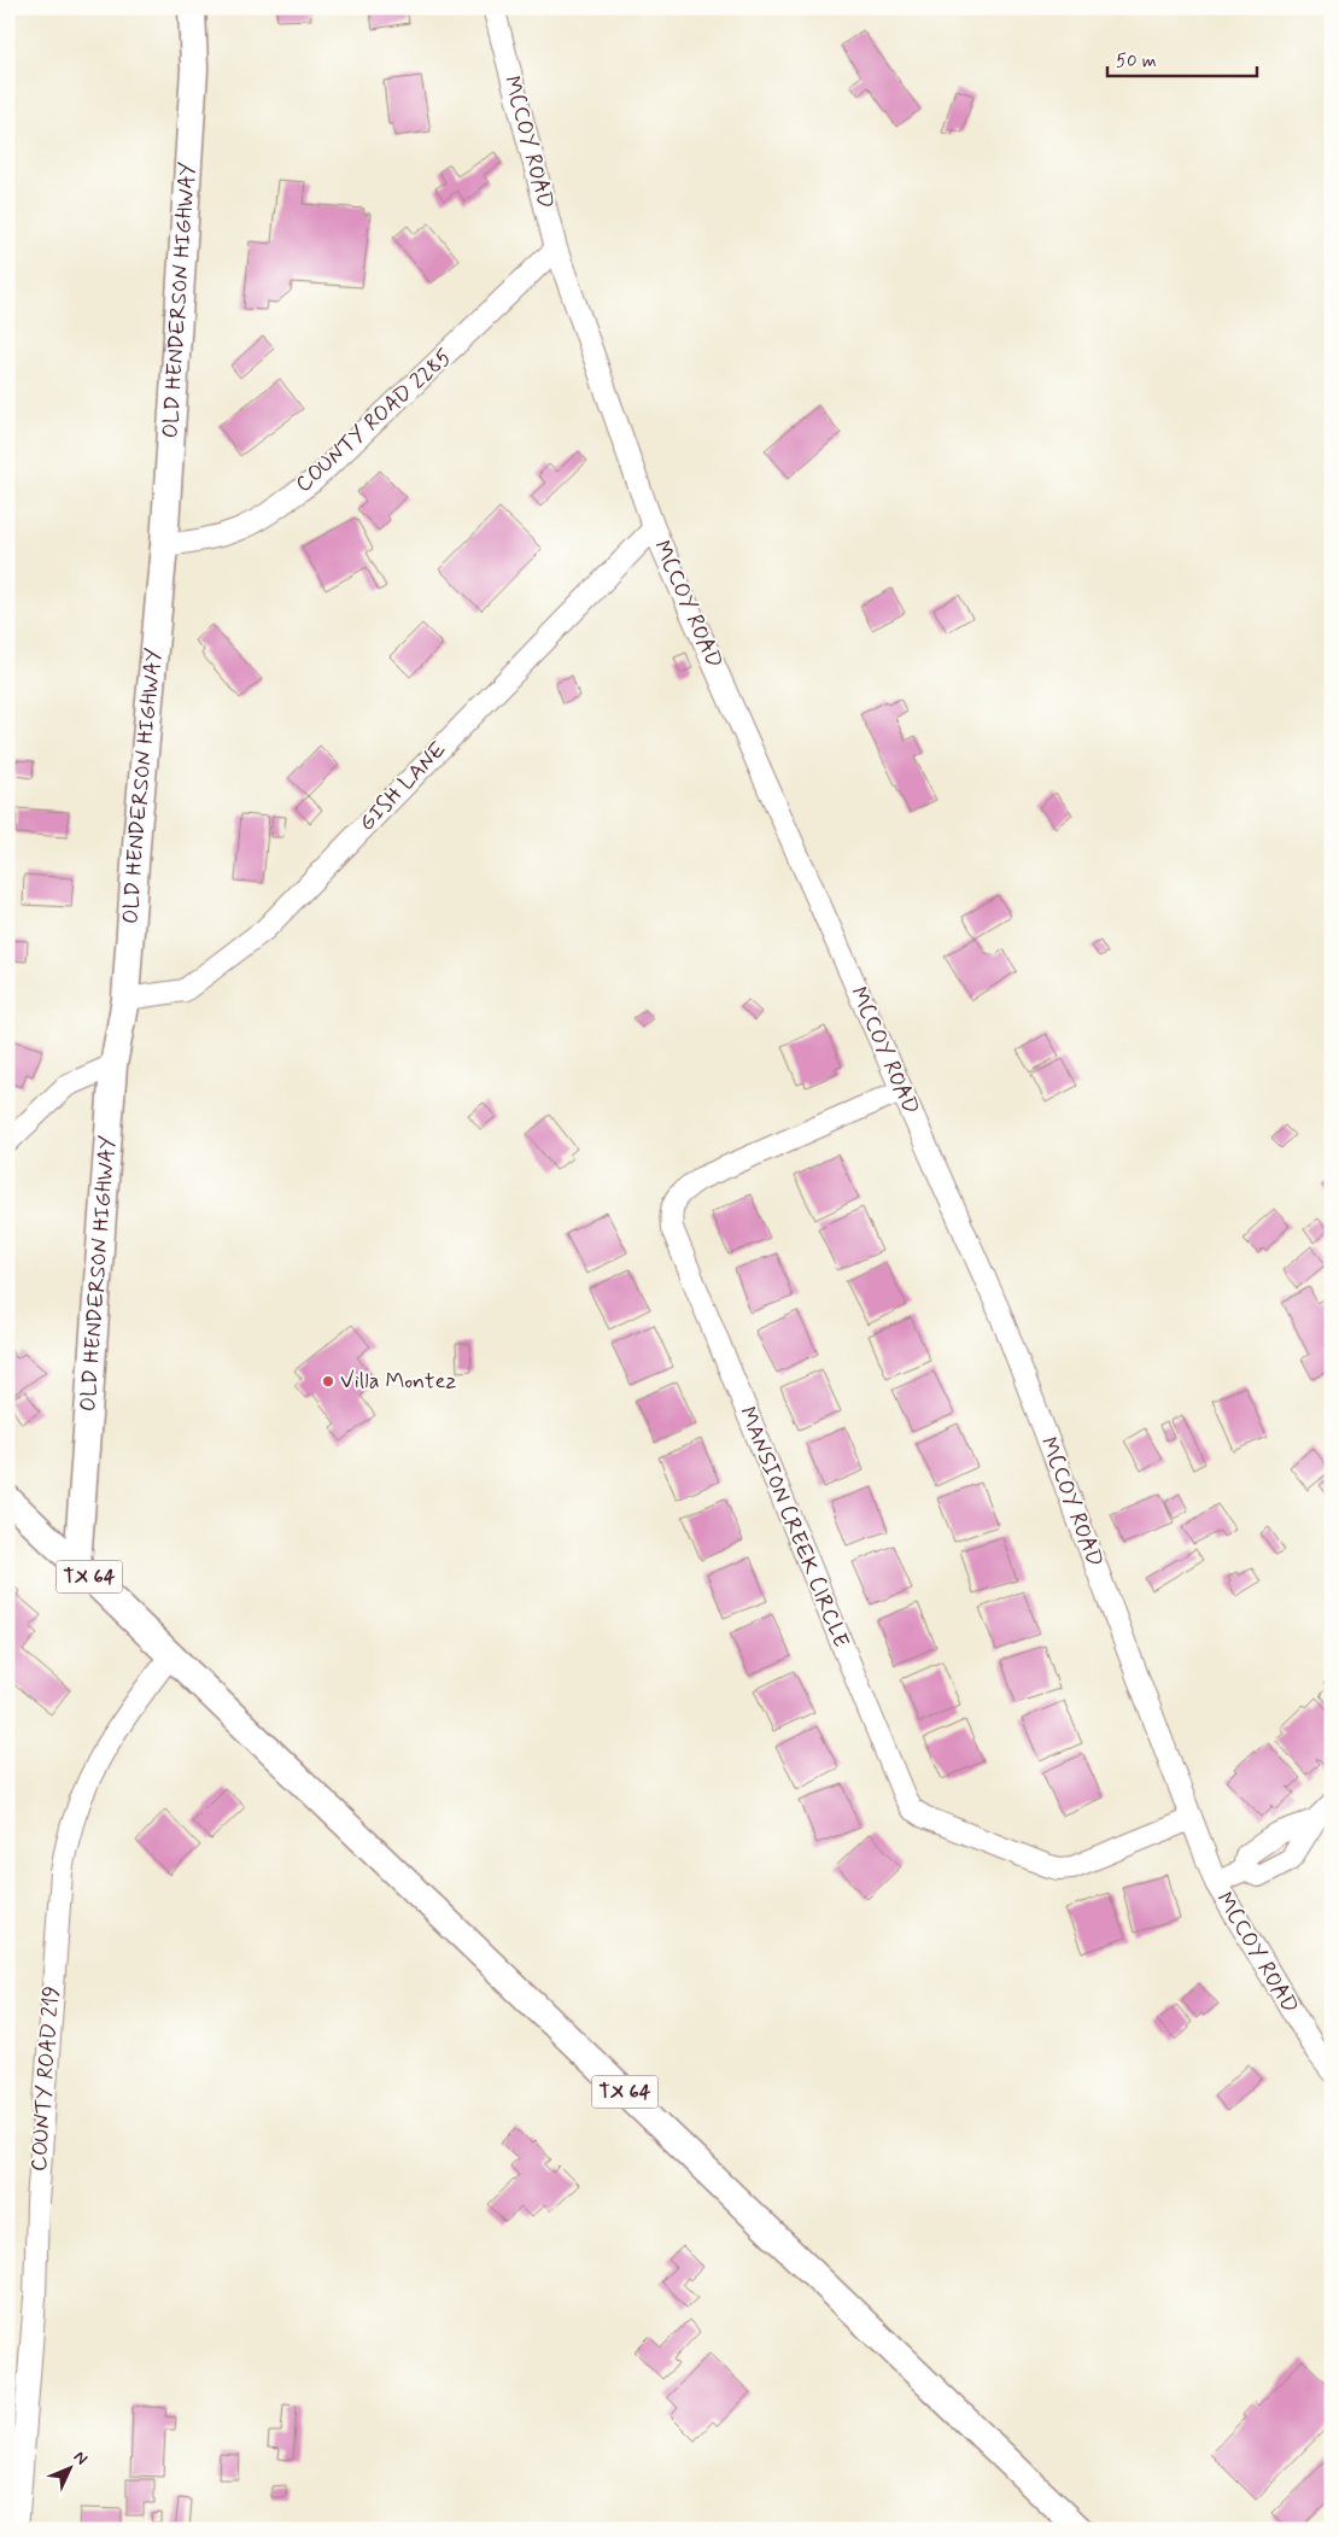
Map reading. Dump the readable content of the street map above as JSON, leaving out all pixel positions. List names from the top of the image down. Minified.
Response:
{"streets":{"main road":["OLD HENDERSON HIGHWAY","TX 64"],"street":["MCCOY ROAD","COUNTY ROAD 2285","GISH LANE","MANSION CREEK CIRCLE","COUNTY ROAD 219"]},"crossings":[["MCCOY ROAD","COUNTY ROAD 2285"],["MCCOY ROAD","GISH LANE"],["MCCOY ROAD","MANSION CREEK CIRCLE"],["OLD HENDERSON HIGHWAY","COUNTY ROAD 2285"],["OLD HENDERSON HIGHWAY","GISH LANE"],["OLD HENDERSON HIGHWAY","TX 64"],["TX 64","COUNTY ROAD 219"]],"places":["Villa Montez"],"scale_bar":"50 m","north":"top right"}
